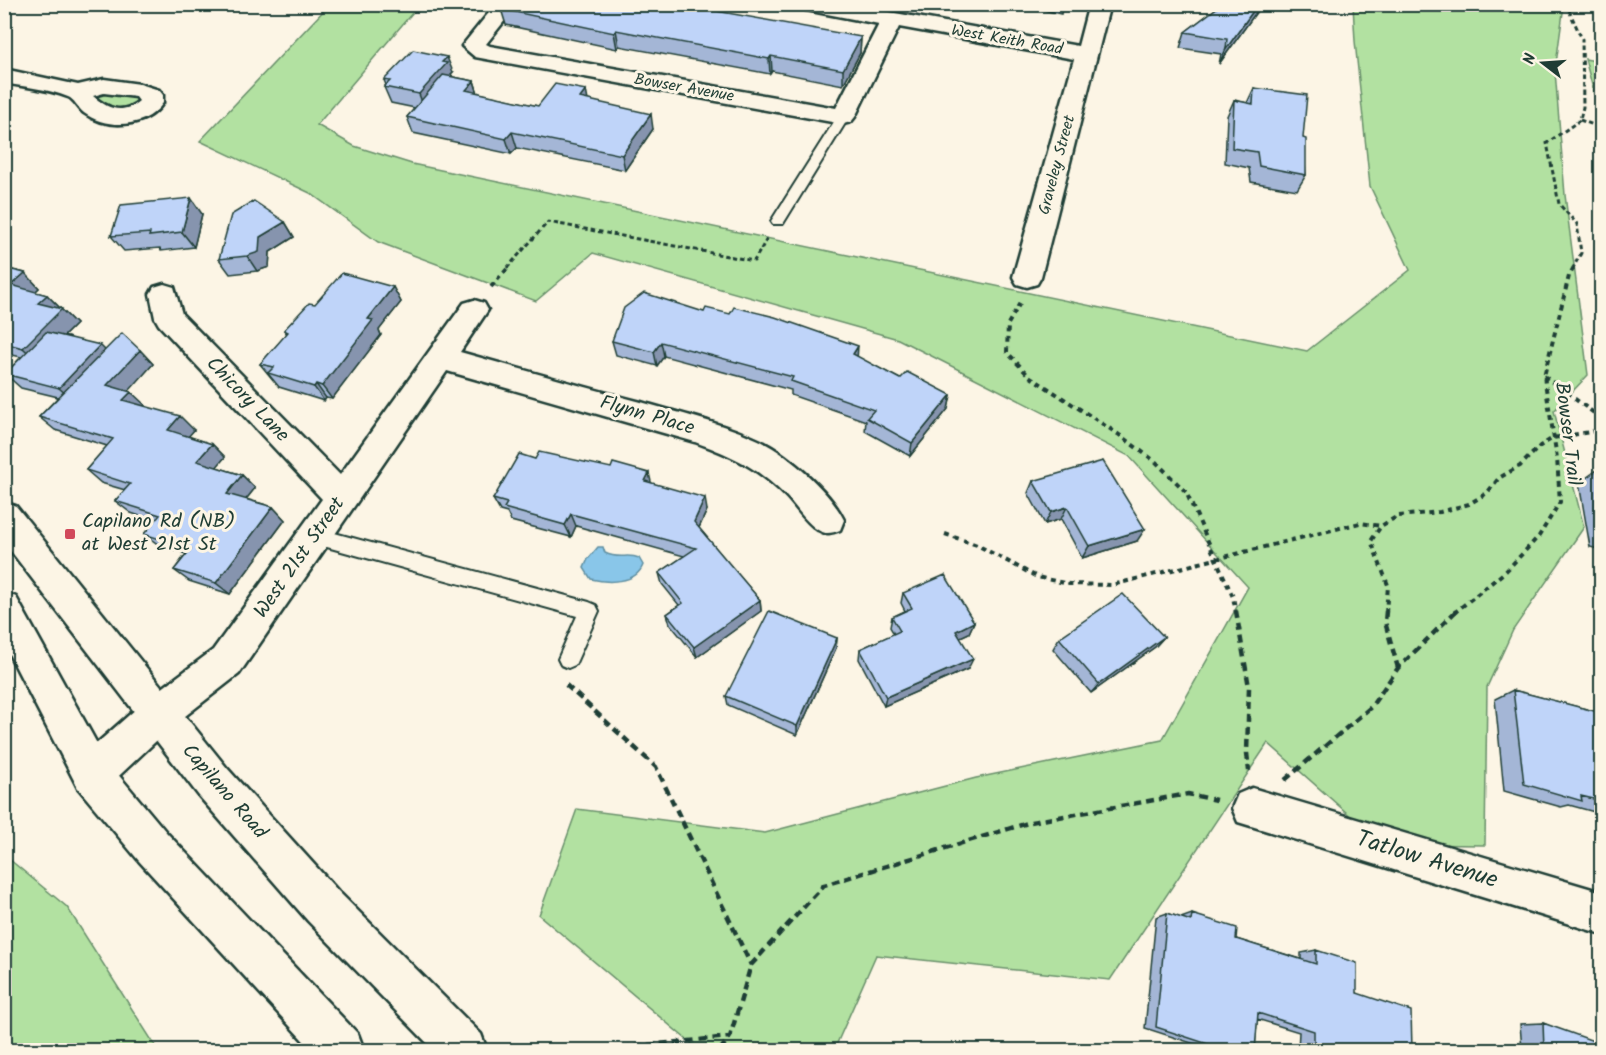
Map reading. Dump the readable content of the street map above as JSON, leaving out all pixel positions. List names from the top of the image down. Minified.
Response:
{"streets":{"street":["West Keith Road","Bowser Avenue","Graveley Street","Chicory Lane","Flynn Place","West 21st Street","Capilano Road","Tatlow Avenue"],"path":["Bowser Trail"]},"crossings":[["West Keith Road","Graveley Street"],["Chicory Lane","West 21st Street"],["Flynn Place","West 21st Street"],["Bowser Trail","Tatlow Avenue"],["West 21st Street","Capilano Road"]],"places":{"transit":["Capilano Rd (NB) at West 21st St"]},"north":"left"}
